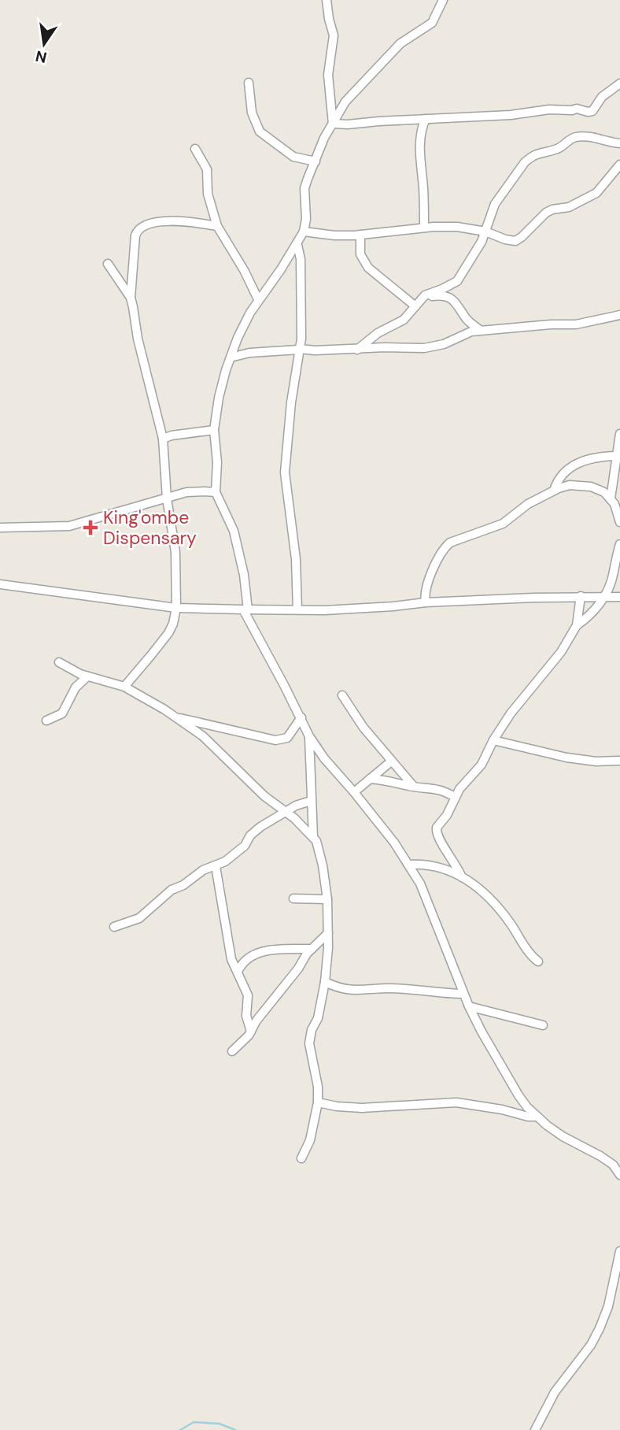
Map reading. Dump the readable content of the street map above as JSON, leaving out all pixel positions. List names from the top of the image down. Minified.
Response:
{"places":{"health":["King'ombe Dispensary"]},"north":"bottom"}
